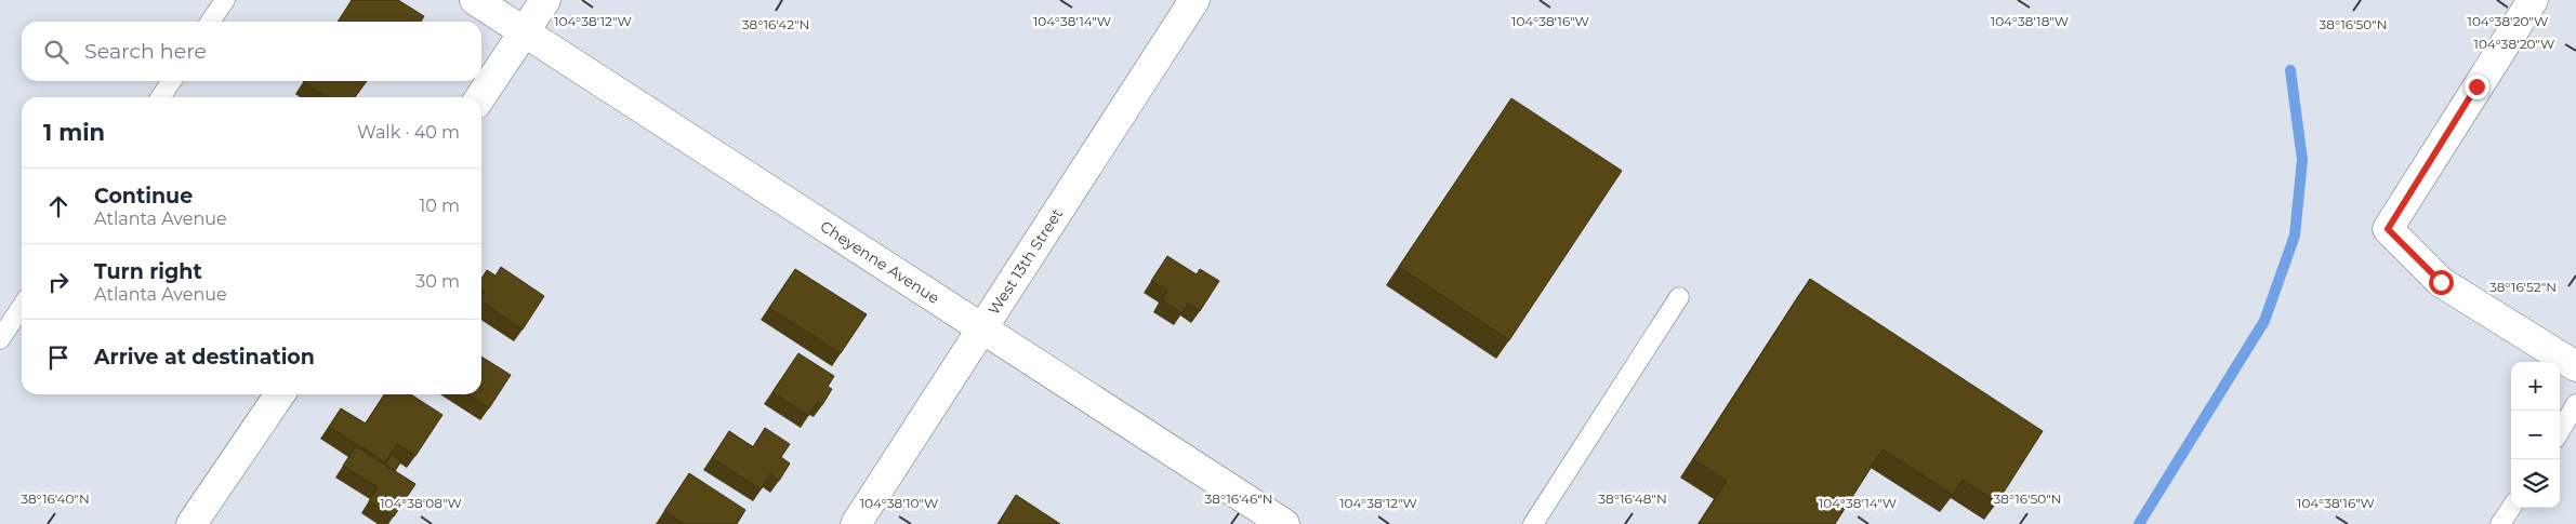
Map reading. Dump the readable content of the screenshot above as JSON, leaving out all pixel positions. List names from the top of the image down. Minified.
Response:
{"streets":{"street":["Cheyenne Avenue","West 13th Street"]},"crossings":[["Cheyenne Avenue","West 13th Street"]],"page":{"search":"Search here","heading":["1 min","Walk · 40 m"],"list":[["Continue","Atlanta Avenue","10 m"],["Turn right","Atlanta Avenue","30 m"],"Arrive at destination"],"map_buttons":["+","−"]},"coordinates":["104°38'12\"W","104°38'14\"W","104°38'16\"W","104°38'18\"W","104°38'20\"W","38°16'42\"N","38°16'50\"N","38°16'52\"N","38°16'40\"N","38°16'46\"N","38°16'48\"N","104°38'08\"W","104°38'10\"W"]}
